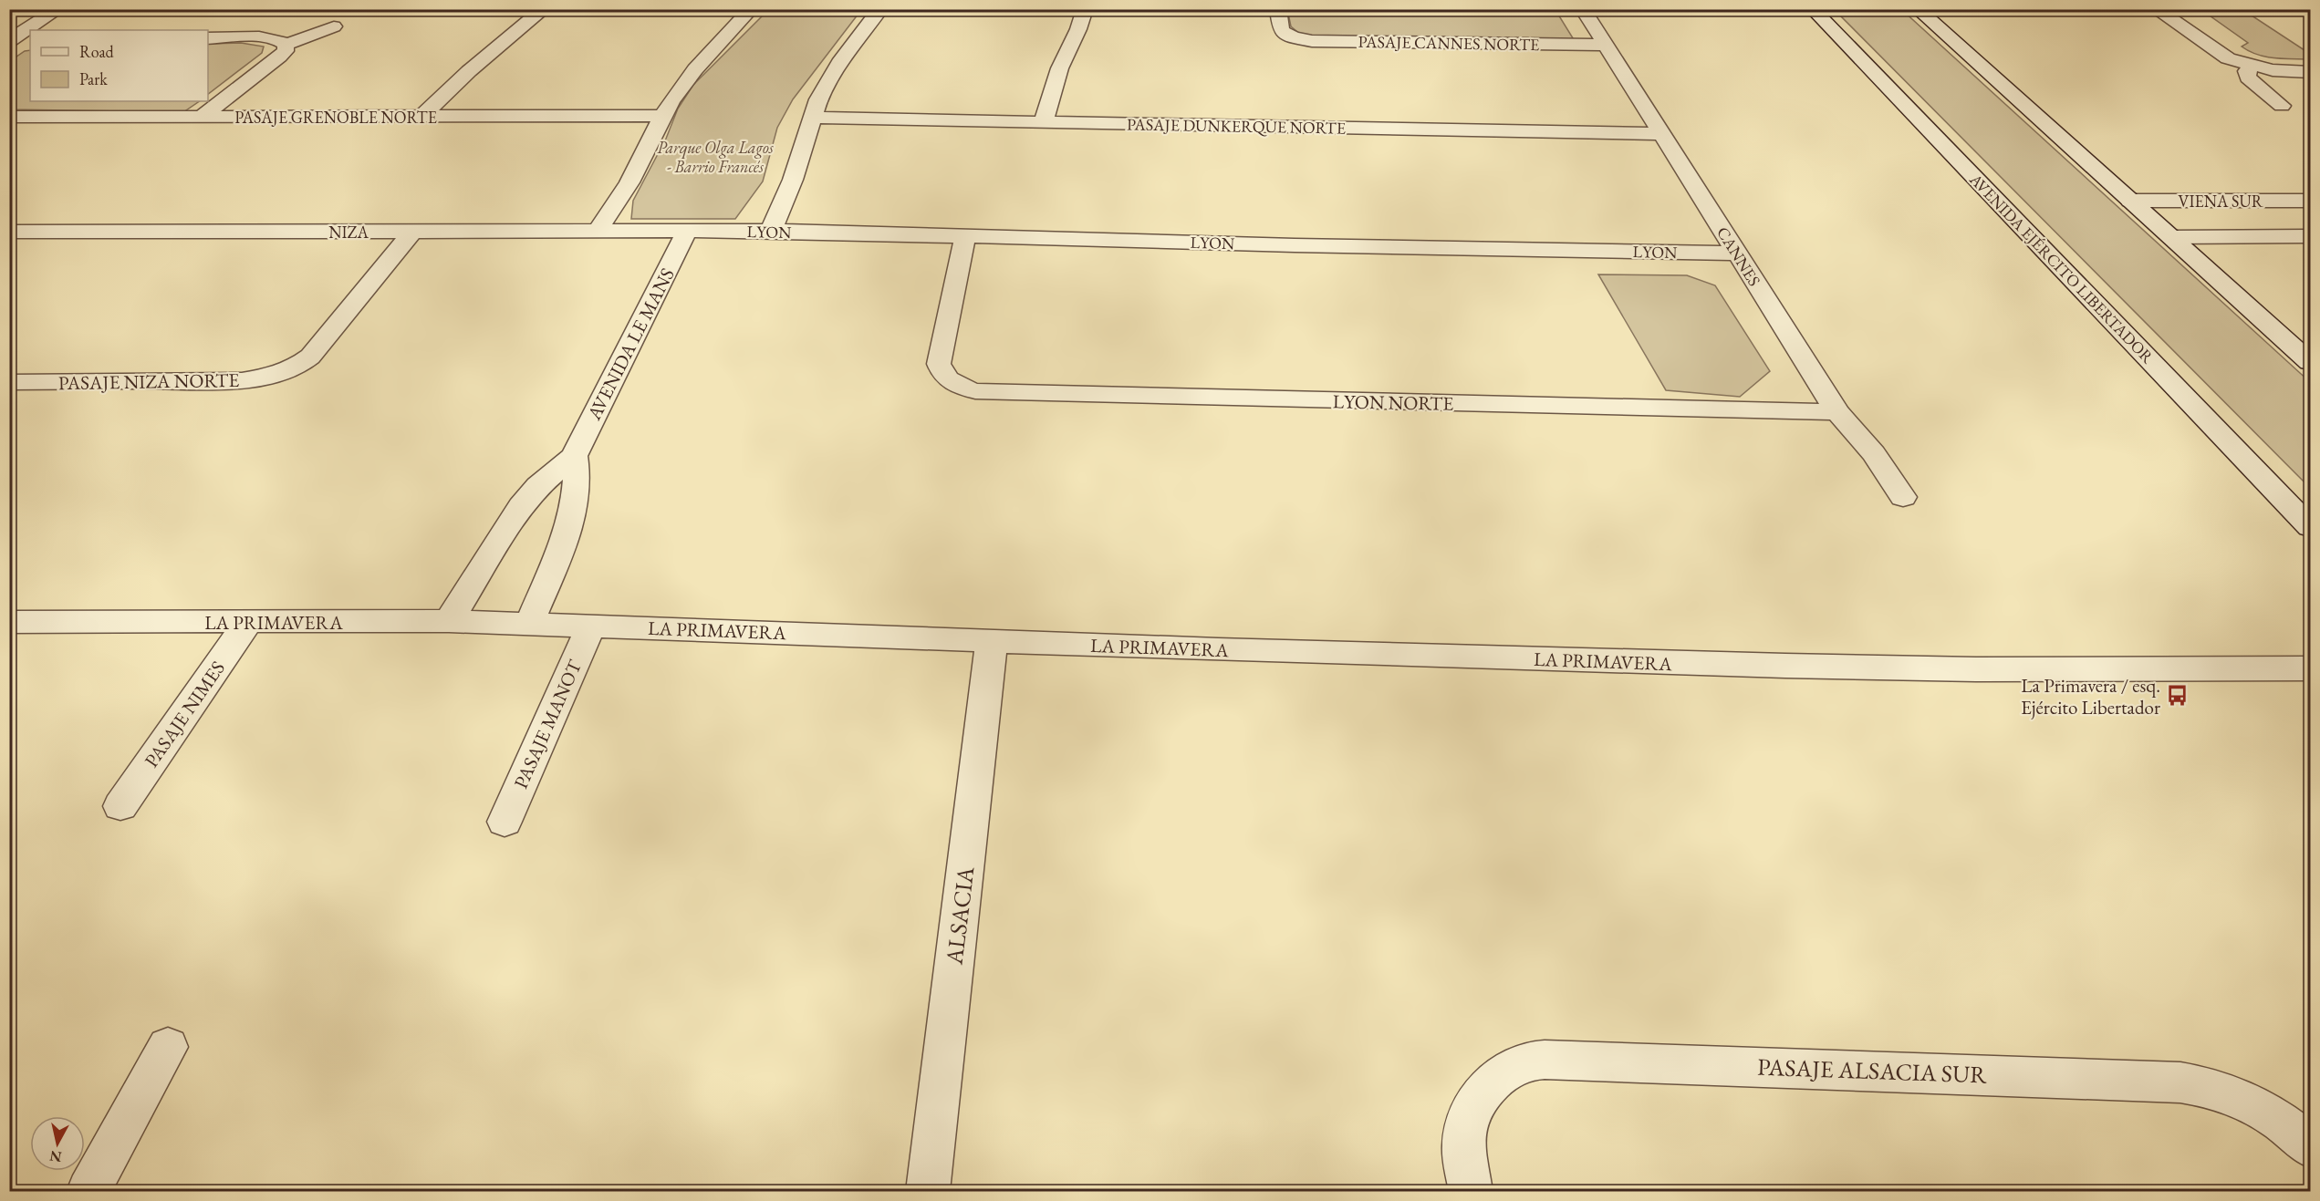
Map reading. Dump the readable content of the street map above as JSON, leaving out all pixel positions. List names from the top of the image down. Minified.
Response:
{"streets":{"street":["PASAJE CANNES NORTE","PASAJE GRENOBLE NORTE","PASAJE DUNKERQUE NORTE","VIENA SUR","NIZA","LYON","CANNES","AVENIDA EJÉRCITO LIBERTADOR","AVENIDA LE MANS","PASAJE NIZA NORTE","LYON NORTE","LA PRIMAVERA","PASAJE NIMES","PASAJE MANOT","ALSACIA","PASAJE ALSACIA SUR"]},"crossings":[["PASAJE CANNES NORTE","CANNES"],["PASAJE DUNKERQUE NORTE","CANNES"],["NIZA","LYON"],["NIZA","AVENIDA LE MANS"],["NIZA","PASAJE NIZA NORTE"],["LYON","CANNES"],["LYON","AVENIDA LE MANS"],["LYON","LYON NORTE"],["CANNES","LYON NORTE"],["AVENIDA LE MANS","LA PRIMAVERA"],["LA PRIMAVERA","PASAJE NIMES"],["LA PRIMAVERA","PASAJE MANOT"],["LA PRIMAVERA","ALSACIA"]],"parks":["Parque Olga Lagos - Barrio Francés"],"places":{"bus stop":["La Primavera / esq. Ejército Libertador"]},"legend":["Road","Park"],"north":"bottom"}
